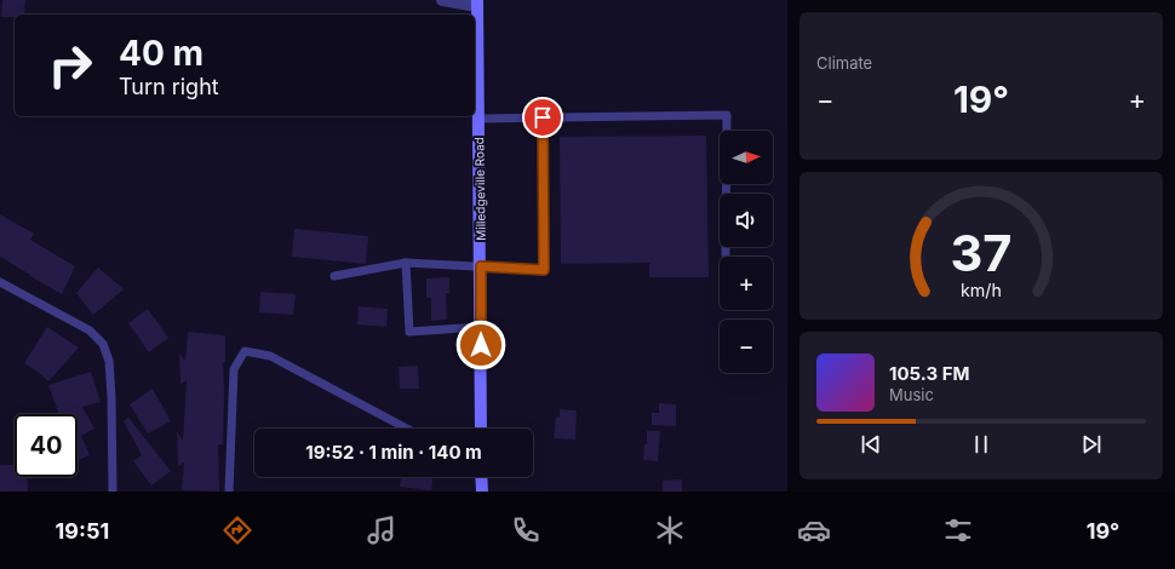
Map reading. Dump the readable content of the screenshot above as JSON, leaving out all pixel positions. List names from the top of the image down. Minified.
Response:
{"streets":{"street":["Milledgeville Road"]},"north":"right","page":{"tile":"Climate","turn":["40 m","Turn right"],"heat":["−","19°","+"],"map_buttons":["+","−"],"song":["105.3 FM","Music"],"limit":"40","trip":"19:52 · 1 min · 140 m","tabs":["19:51","19°"],"gauge":["37","km/h"]}}
